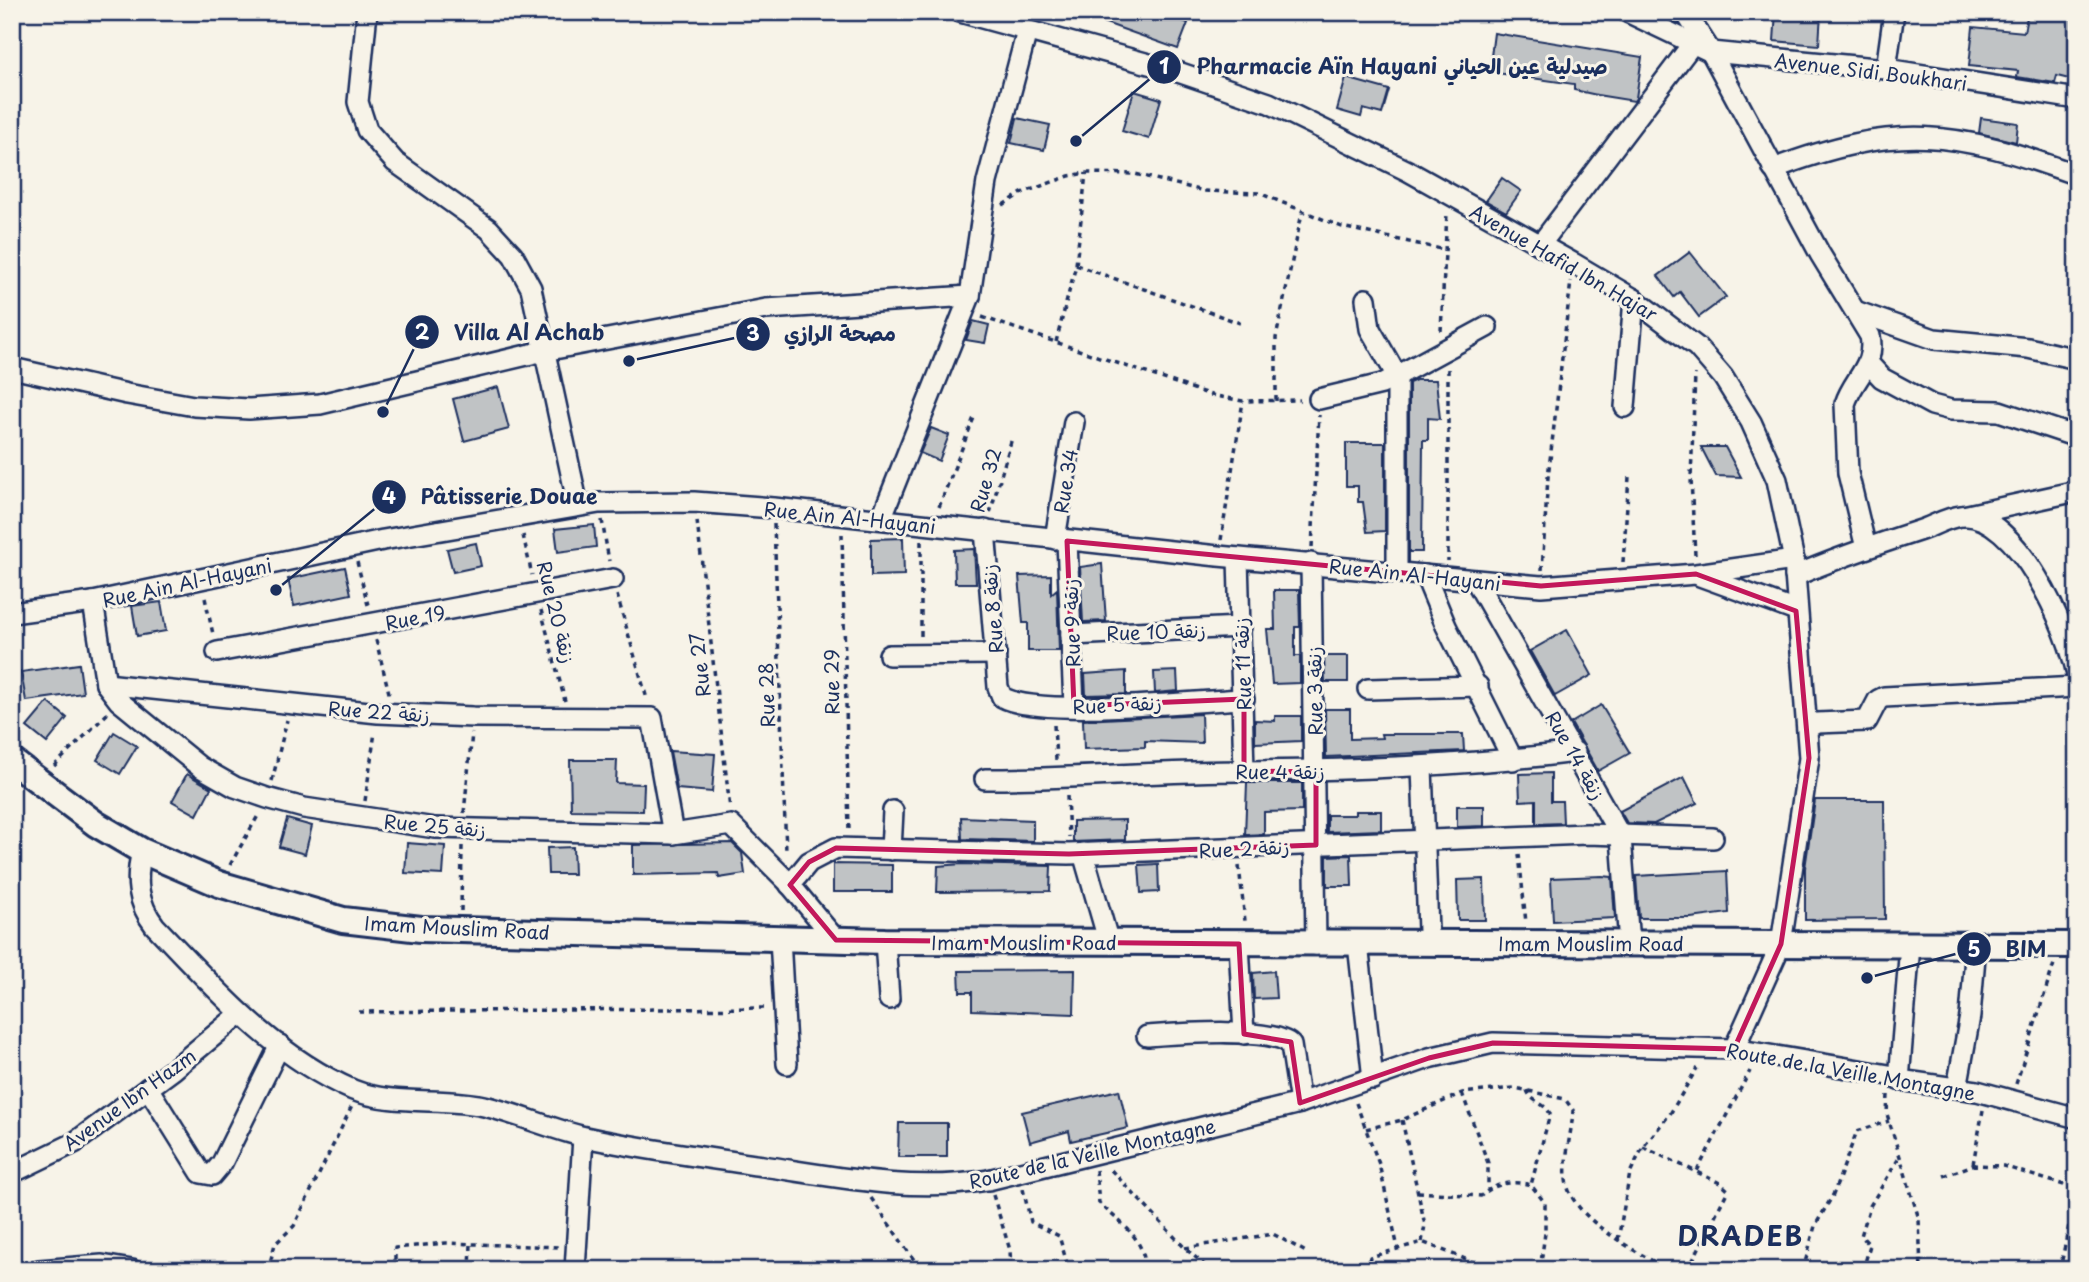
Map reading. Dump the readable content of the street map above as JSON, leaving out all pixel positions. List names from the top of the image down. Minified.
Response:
{"streets":{"main road":["Imam Mouslim Road"],"street":["Avenue Sidi Boukhari","Avenue Hafid Ibn Hajar","Rue 34","Rue Ain Al-Hayani","Rue 8 زنقة","Rue 19","Rue 9 زنقة","Rue 10 زنقة","Rue 11 زنقة","Rue 3 زنقة","Rue 5 زنقة","Rue 22 زنقة","Rue 14 زنقة","Rue 4 زنقة","Rue 25 زنقة","Rue 2 زنقة","Route de la Veille Montagne","Avenue Ibn Hazm"],"path":["Rue 32","Rue 20 زنقة","Rue 27","Rue 29","Rue 28"]},"crossings":[["Avenue Hafid Ibn Hajar","Rue Ain Al-Hayani"],["Avenue Hafid Ibn Hajar","Imam Mouslim Road"],["Avenue Hafid Ibn Hajar","Route de la Veille Montagne"],["Rue 32","Rue Ain Al-Hayani"],["Rue 32","Rue 8 زنقة"],["Rue 34","Rue Ain Al-Hayani"],["Rue 34","Rue 9 زنقة"],["Rue Ain Al-Hayani","Rue 8 زنقة"],["Rue Ain Al-Hayani","Rue 20 زنقة"],["Rue Ain Al-Hayani","Rue 9 زنقة"],["Rue Ain Al-Hayani","Rue 11 زنقة"],["Rue Ain Al-Hayani","Rue 27"],["Rue Ain Al-Hayani","Rue 29"],["Rue Ain Al-Hayani","Rue 3 زنقة"],["Rue Ain Al-Hayani","Rue 28"],["Rue Ain Al-Hayani","Rue 14 زنقة"],["Rue Ain Al-Hayani","Rue 25 زنقة"],["Rue 8 زنقة","Rue 5 زنقة"],["Rue 20 زنقة","Rue 19"],["Rue 20 زنقة","Rue 22 زنقة"],["Rue 9 زنقة","Rue 10 زنقة"],["Rue 9 زنقة","Rue 5 زنقة"],["Rue 10 زنقة","Rue 11 زنقة"],["Rue 11 زنقة","Rue 5 زنقة"],["Rue 11 زنقة","Rue 4 زنقة"],["Rue 27","Rue 25 زنقة"],["Rue 29","Rue 2 زنقة"],["Rue 3 زنقة","Rue 4 زنقة"],["Rue 3 زنقة","Rue 2 زنقة"],["Rue 3 زنقة","Imam Mouslim Road"],["Rue 28","Rue 2 زنقة"],["Rue 22 زنقة","Rue 25 زنقة"],["Rue 14 زنقة","Rue 4 زنقة"],["Rue 14 زنقة","Rue 2 زنقة"],["Rue 14 زنقة","Imam Mouslim Road"],["Imam Mouslim Road","Route de la Veille Montagne"],["Route de la Veille Montagne","Avenue Ibn Hazm"]],"districts":["DRADEB"],"places":["Pharmacie Aïn Hayani صيدلية عين الحياني","مصحة الرازي","Villa Al Achab","Pâtisserie Douae","BIM"]}
